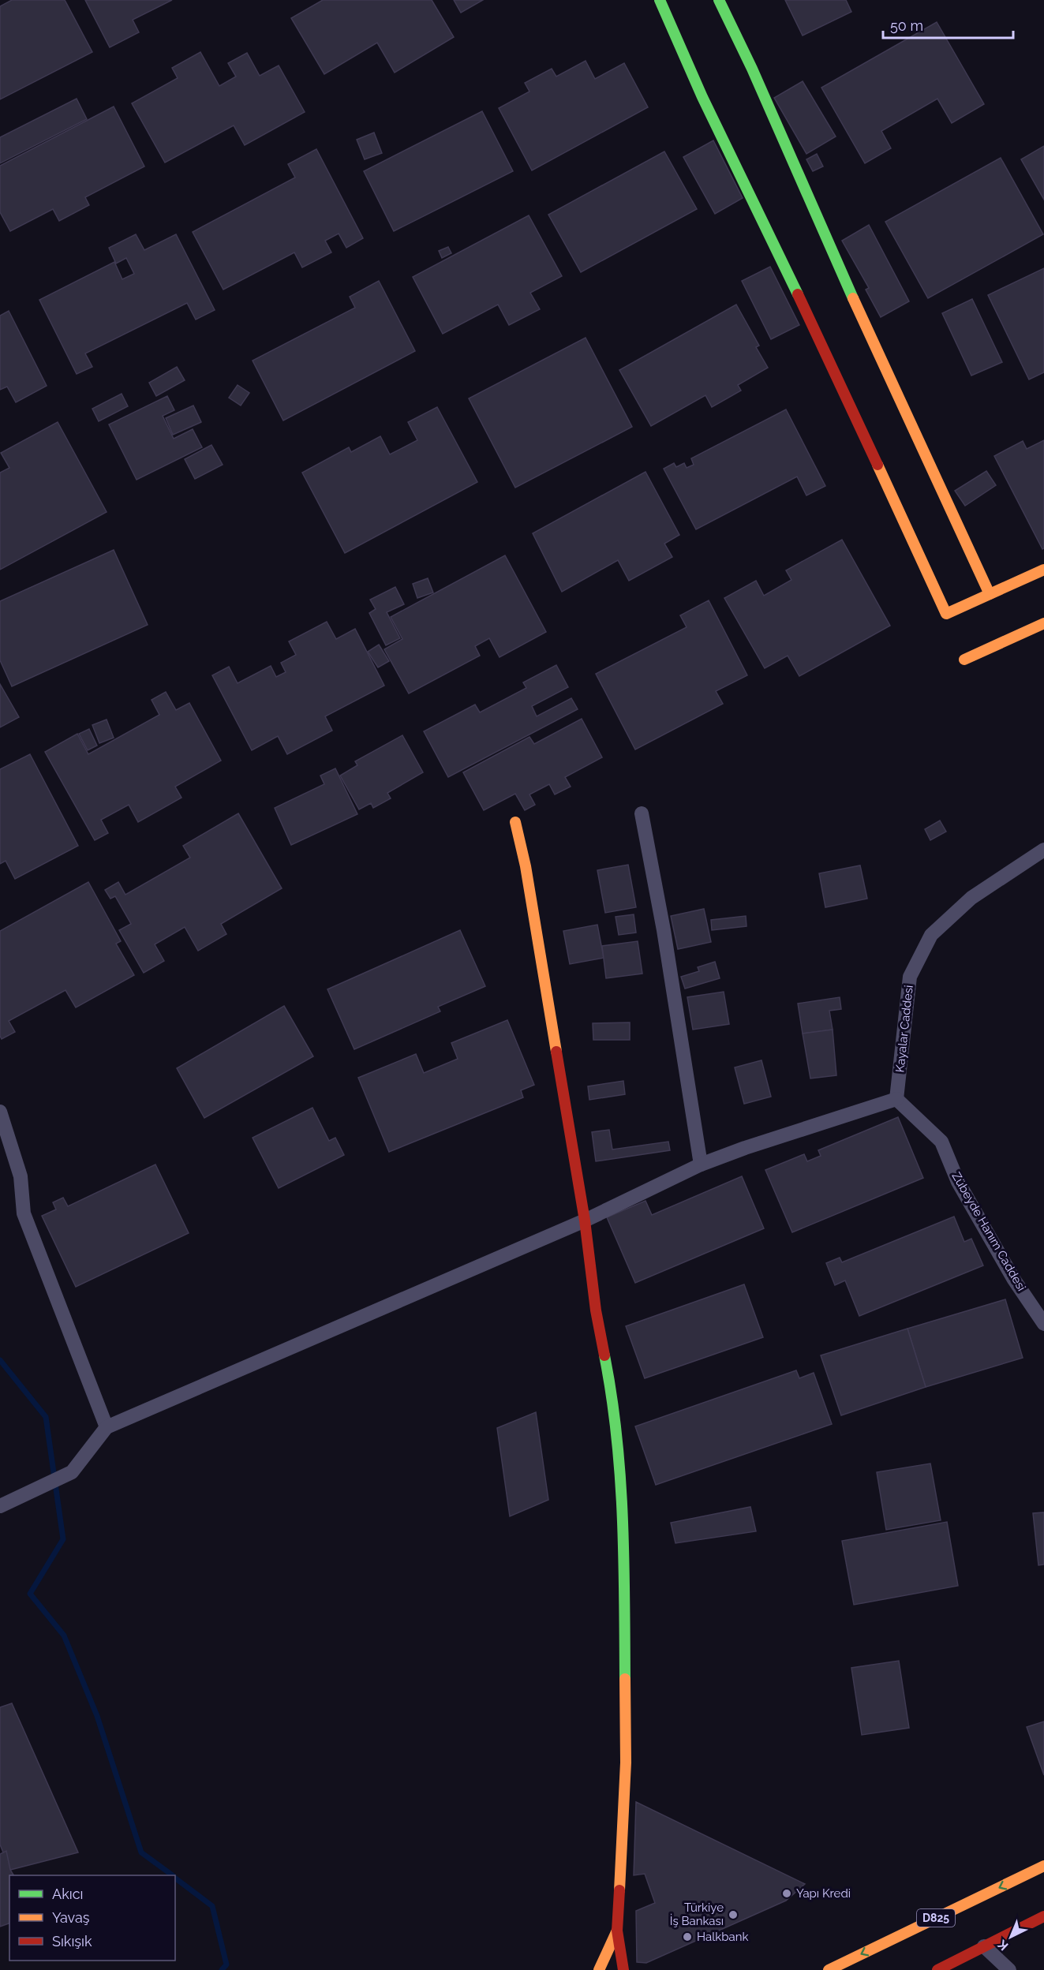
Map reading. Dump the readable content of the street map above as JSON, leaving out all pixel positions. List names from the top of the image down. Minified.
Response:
{"streets":{"main road":["D825"],"street":["Kayalar Caddesi","Zübeyde Hanım Caddesi"]},"crossings":[["Kayalar Caddesi","Zübeyde Hanım Caddesi"]],"places":["Yapı Kredi","Türkiye İş Bankası","Halkbank"],"legend":["Akıcı","Yavaş","Sıkışık"],"scale_bar":"50 m","north":"bottom left"}
